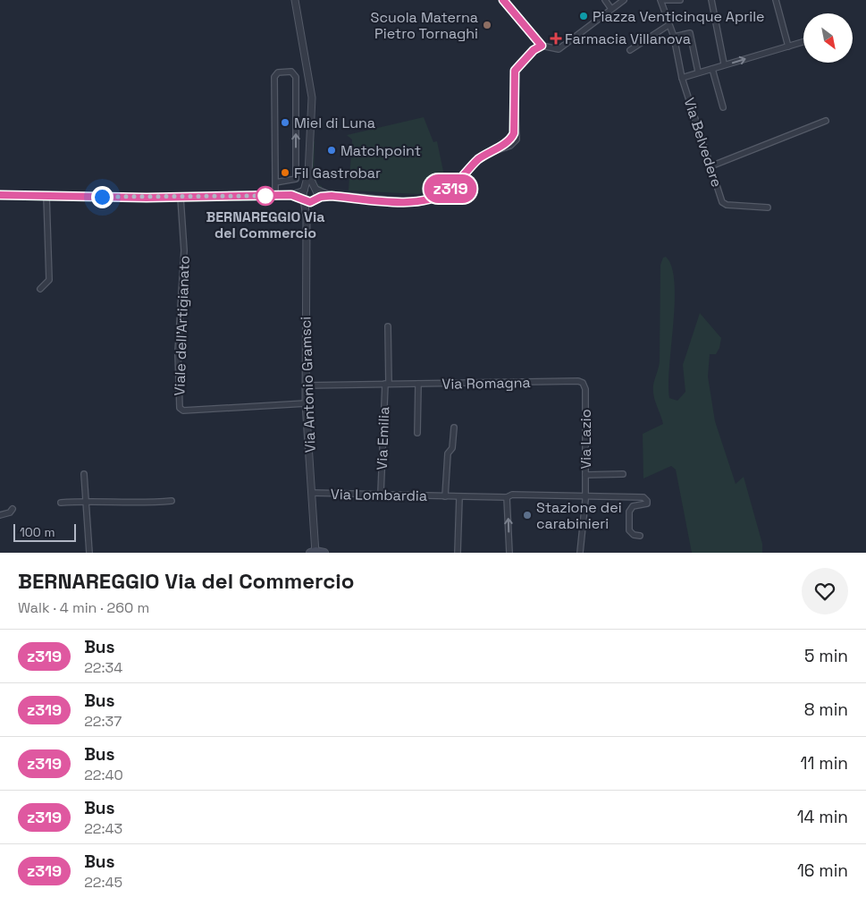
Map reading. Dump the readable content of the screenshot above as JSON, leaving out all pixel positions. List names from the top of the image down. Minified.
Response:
{"streets":{"street":["Via Belvedere","Viale dell'Artigianato","Via Romagna","Via Antonio Gramsci","Via Emilia","Via Lazio","Via Lombardia"]},"crossings":[["Viale dell'Artigianato","Via Antonio Gramsci"],["Via Romagna","Via Antonio Gramsci"],["Via Romagna","Via Emilia"],["Via Romagna","Via Lazio"],["Via Antonio Gramsci","Via Lombardia"],["Via Emilia","Via Lombardia"],["Via Lazio","Via Lombardia"]],"places":{"other":["Piazza Venticinque Aprile","Scuola Materna Pietro Tornaghi","Miel di Luna","Matchpoint","Fil Gastrobar","BERNAREGGIO Via del Commercio","Stazione dei carabinieri"],"health":["Farmacia Villanova"]},"lines":["bus line z319"],"scale_bar":"100 m","north":"bottom right","page":{"on_map":"z319","scale":"100 m","heading":["BERNAREGGIO Via del Commercio","Walk · 4 min · 260 m"],"list":[{"mark":"z319","name":"Bus","note":"22:34","value":"5 min"},{"mark":"z319","name":"Bus","note":"22:37","value":"8 min"},{"mark":"z319","name":"Bus","note":"22:40","value":"11 min"},{"mark":"z319","name":"Bus","note":"22:43","value":"14 min"},{"mark":"z319","name":"Bus","note":"22:45","value":"16 min"}]}}
